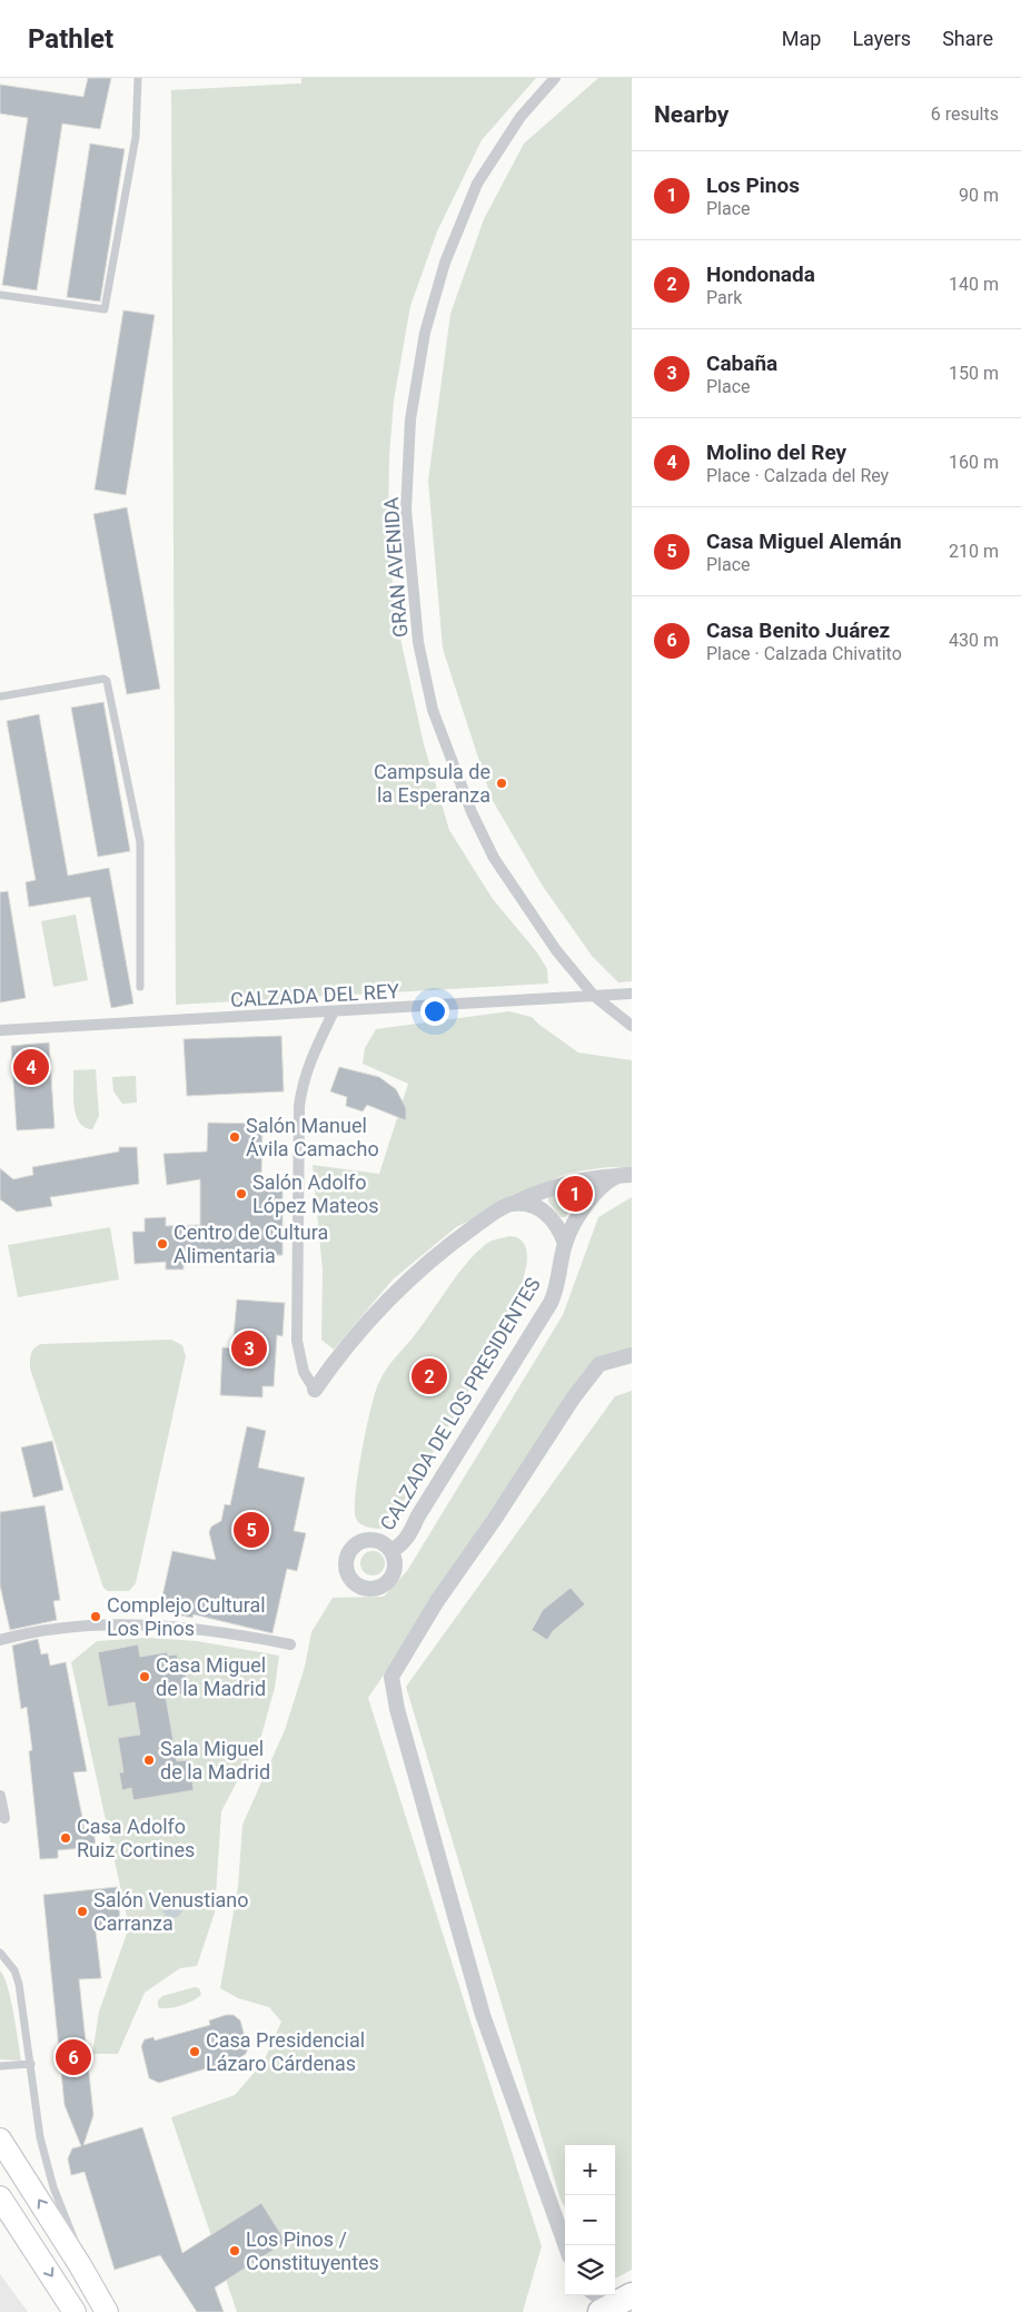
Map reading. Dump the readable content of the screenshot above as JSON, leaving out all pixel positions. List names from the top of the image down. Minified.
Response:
{"streets":{"street":["GRAN AVENIDA","CALZADA DEL REY","CALZADA DE LOS PRESIDENTES"]},"crossings":[["GRAN AVENIDA","CALZADA DEL REY"]],"places":["Campsula de la Esperanza","Salón Manuel Ávila Camacho","Salón Adolfo López Mateos","Centro de Cultura Alimentaria","Complejo Cultural Los Pinos","Casa Miguel de la Madrid","Sala Miguel de la Madrid","Casa Adolfo Ruiz Cortines","Salón Venustiano Carranza","Casa Presidencial Lázaro Cárdenas","Los Pinos / Constituyentes"],"page":{"header":"Pathlet","nav":["Map","Layers","Share"],"heading":["Nearby","6 results"],"list":[{"mark":"1","name":"Los Pinos","note":"Place","value":"90 m"},{"mark":"2","name":"Hondonada","note":"Park","value":"140 m"},{"mark":"3","name":"Cabaña","note":"Place","value":"150 m"},{"mark":"4","name":"Molino del Rey","note":"Place · Calzada del Rey","value":"160 m"},{"mark":"5","name":"Casa Miguel Alemán","note":"Place","value":"210 m"},{"mark":"6","name":"Casa Benito Juárez","note":"Place · Calzada Chivatito","value":"430 m"}],"pins":["4","1","3","2","5","6"],"map_buttons":["+","−"]}}
